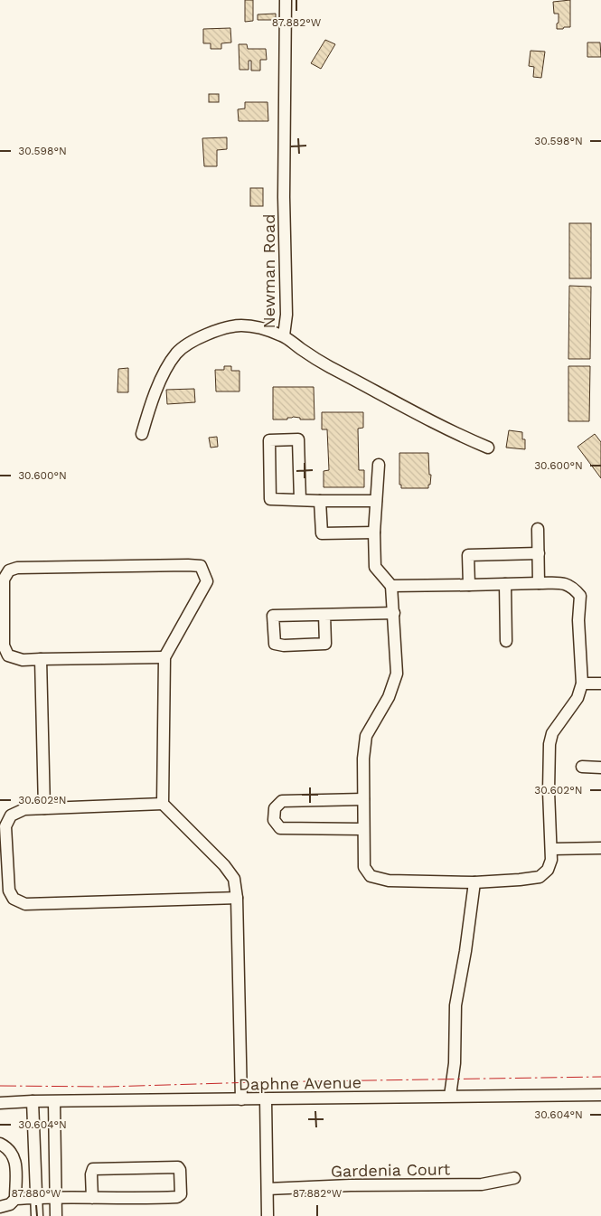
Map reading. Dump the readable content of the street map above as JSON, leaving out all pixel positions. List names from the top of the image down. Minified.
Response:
{"streets":{"street":["Newman Road","Daphne Avenue","Gardenia Court"]},"coordinates":["87.882°W","30.598°N","30.600°N","30.602°N","30.604°N","87.880°W"]}
